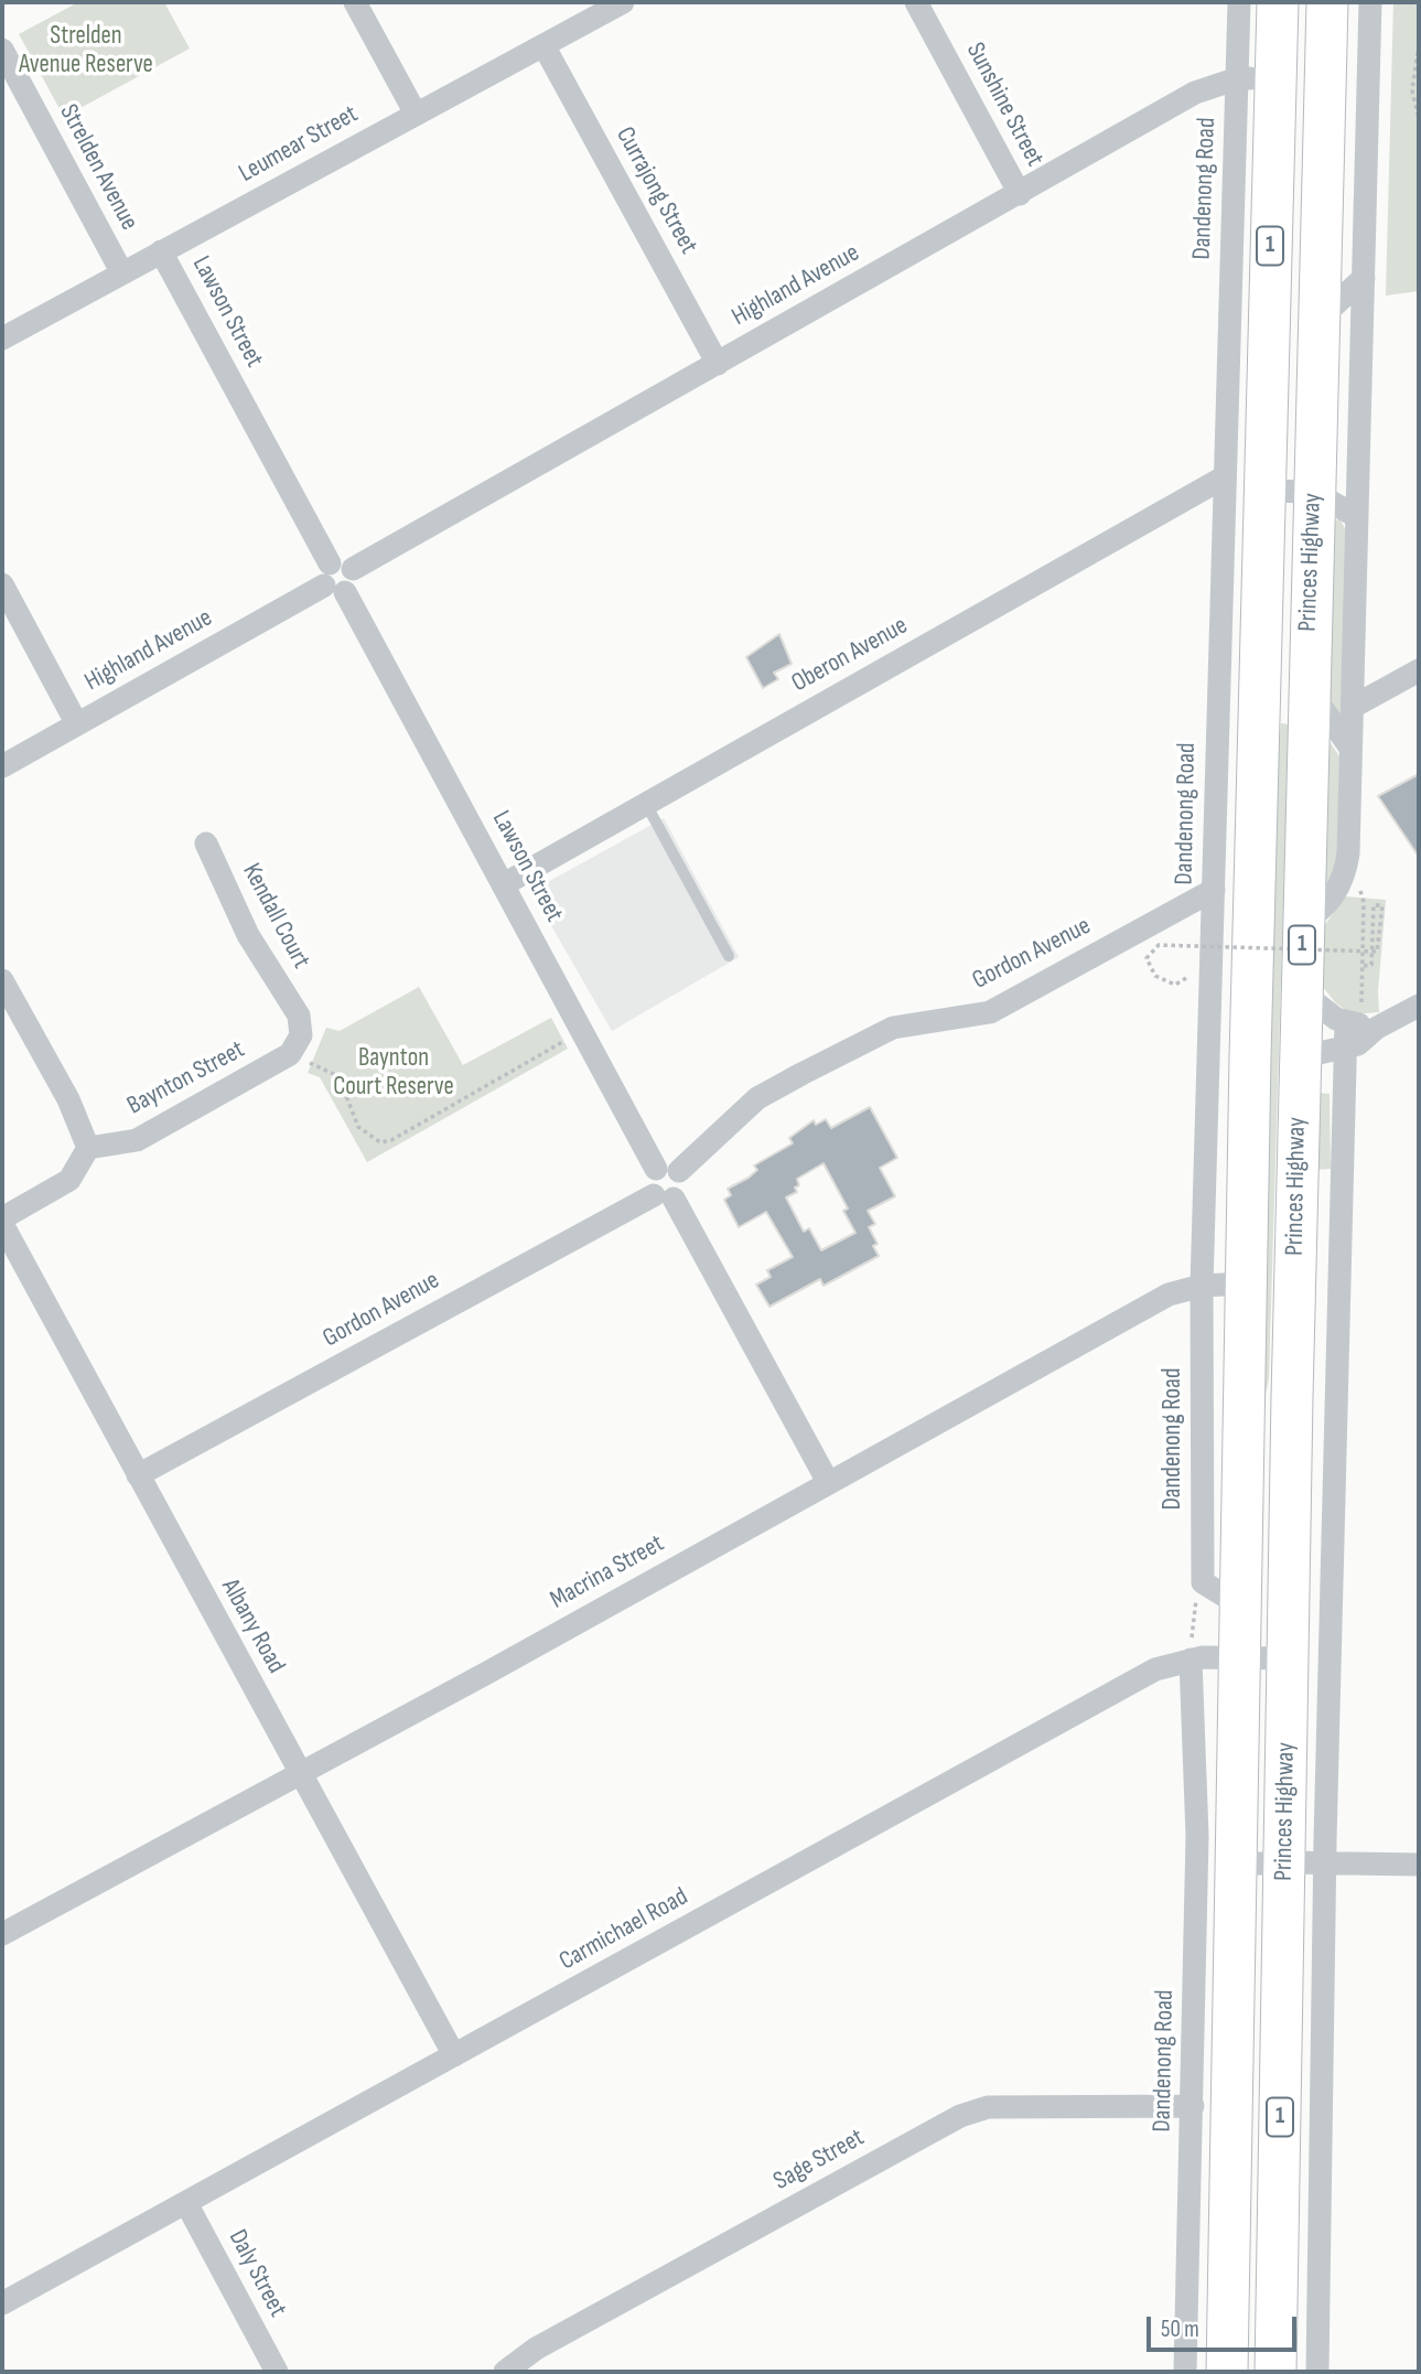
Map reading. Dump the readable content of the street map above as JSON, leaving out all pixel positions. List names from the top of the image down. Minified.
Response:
{"streets":{"highway":["1","Princes Highway"],"street":["Sunshine Street","Leumear Street","Strelden Avenue","Dandenong Road","Currajong Street","Highland Avenue","Lawson Street","Oberon Avenue","Kendall Court","Gordon Avenue","Baynton Street","Macrina Street","Albany Road","Carmichael Road","Sage Street","Daly Street"]},"crossings":[["Sunshine Street","Highland Avenue"],["Leumear Street","Strelden Avenue"],["Leumear Street","Currajong Street"],["Leumear Street","Lawson Street"],["Dandenong Road","Highland Avenue"],["Dandenong Road","Princes Highway"],["Dandenong Road","Oberon Avenue"],["Dandenong Road","Gordon Avenue"],["Dandenong Road","Macrina Street"],["Dandenong Road","Carmichael Road"],["Dandenong Road","Sage Street"],["Currajong Street","Highland Avenue"],["Highland Avenue","Lawson Street"],["Highland Avenue","Princes Highway"],["Lawson Street","Oberon Avenue"],["Lawson Street","Gordon Avenue"],["Princes Highway","Macrina Street"],["Princes Highway","Carmichael Road"],["Kendall Court","Baynton Street"],["Gordon Avenue","Albany Road"],["Macrina Street","Albany Road"],["Albany Road","Carmichael Road"],["Carmichael Road","Daly Street"]],"parks":["Strelden Avenue Reserve","Baynton Court Reserve"],"scale_bar":"50 m"}
